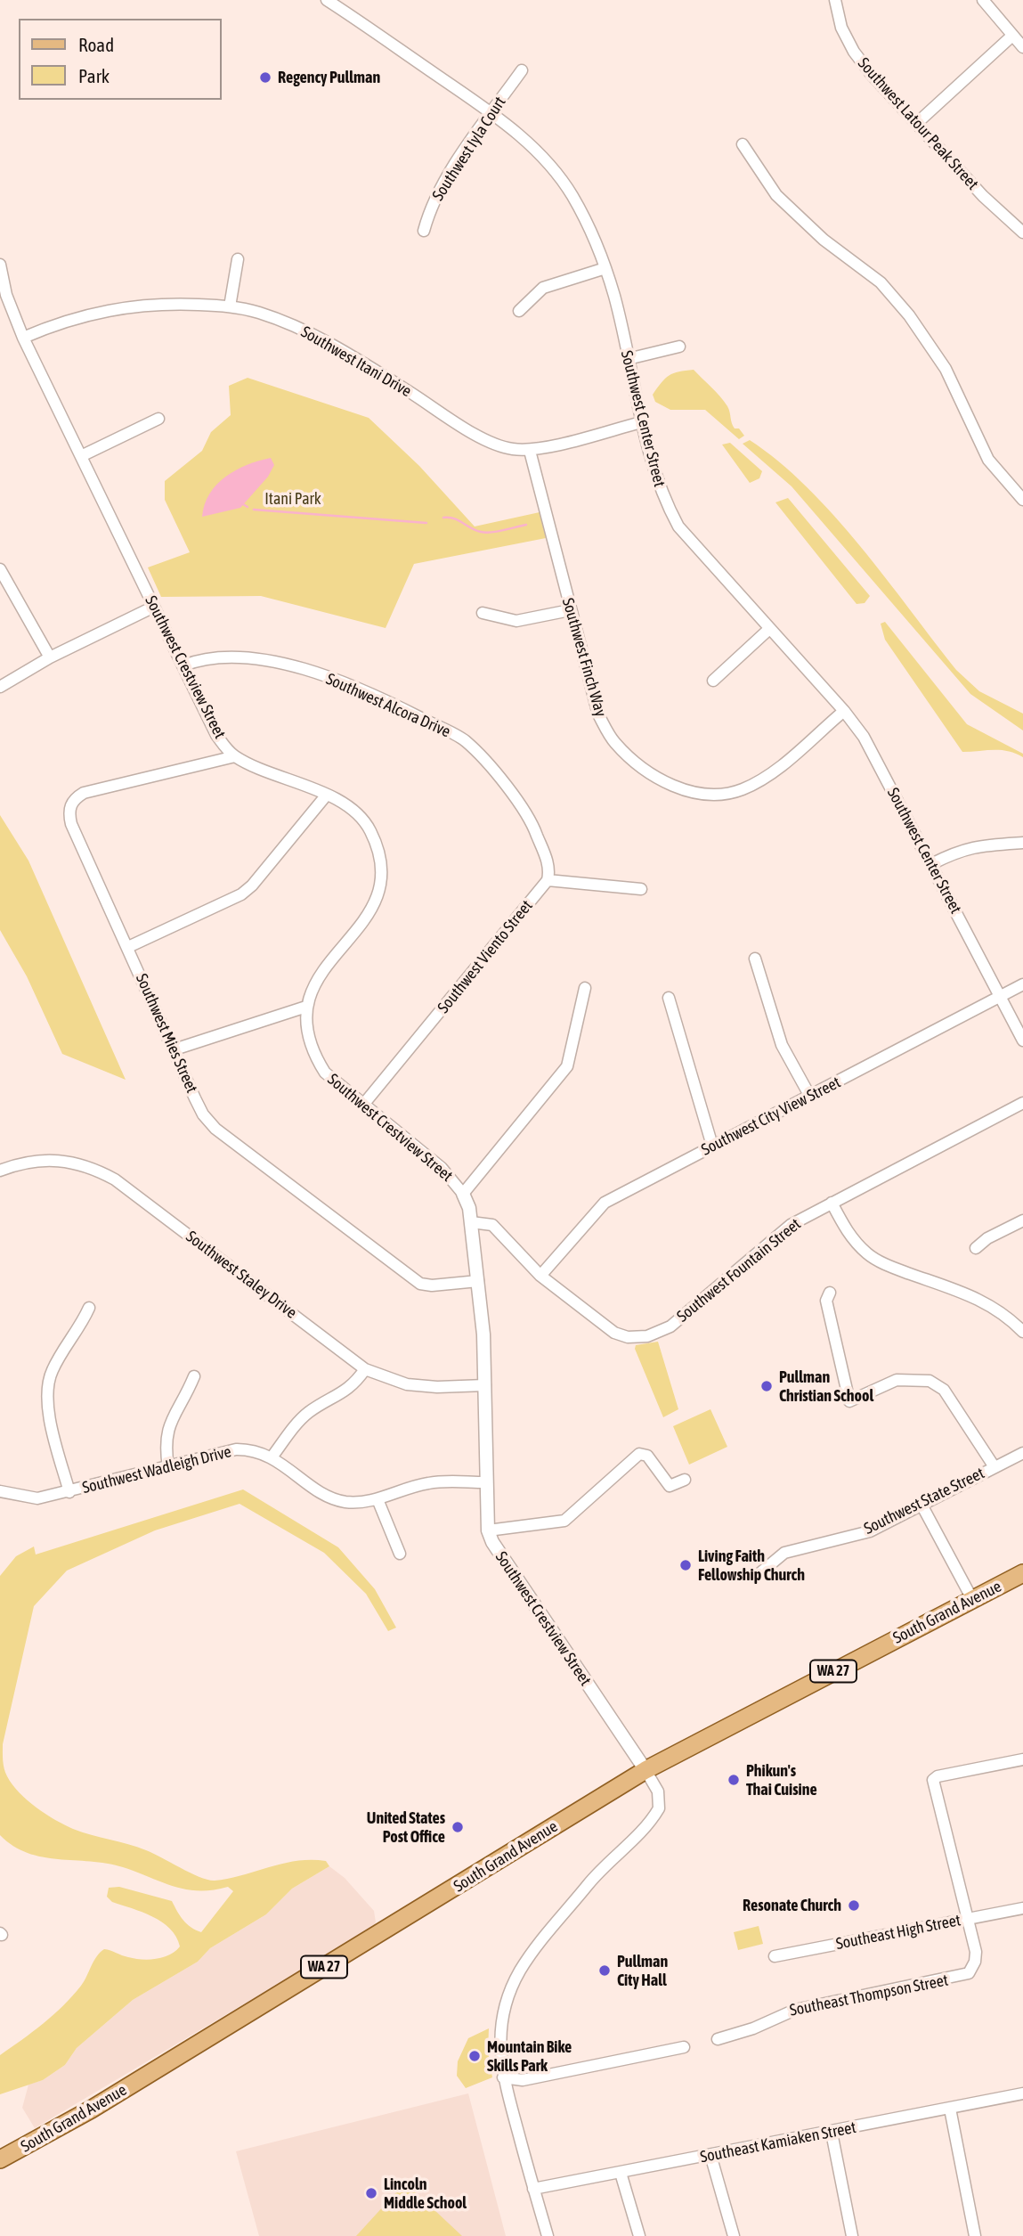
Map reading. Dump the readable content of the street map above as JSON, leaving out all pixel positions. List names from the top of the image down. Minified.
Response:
{"streets":{"main road":["South Grand Avenue","WA 27"],"street":["Southwest Latour Peak Street","Southwest Iyla Court","Southwest Itani Drive","Southwest Center Street","Southwest Finch Way","Southwest Crestview Street","Southwest Alcora Drive","Southwest Viento Street","Southwest Mies Street","Southwest City View Street","Southwest Fountain Street","Southwest Staley Drive","Southwest Wadleigh Drive","Southwest State Street","Southeast High Street","Southeast Thompson Street","Southeast Kamiaken Street"]},"crossings":[["Southwest Iyla Court","Southwest Center Street"],["Southwest Itani Drive","Southwest Center Street"],["Southwest Itani Drive","Southwest Finch Way"],["Southwest Itani Drive","Southwest Crestview Street"],["Southwest Center Street","Southwest Finch Way"],["Southwest Center Street","Southwest City View Street"],["Southwest Crestview Street","Southwest Alcora Drive"],["Southwest Crestview Street","Southwest Viento Street"],["Southwest Crestview Street","Southwest Mies Street"],["Southwest Crestview Street","Southwest Fountain Street"],["Southwest Crestview Street","Southwest Staley Drive"],["Southwest Crestview Street","Southwest Wadleigh Drive"],["Southwest Crestview Street","South Grand Avenue"],["Southwest Alcora Drive","Southwest Viento Street"],["Southwest City View Street","Southwest Fountain Street"],["Southeast High Street","Southeast Thompson Street"]],"parks":["Itani Park"],"places":["Regency Pullman","Pullman Christian School","Living Faith Fellowship Church","Phikun's Thai Cuisine","United States Post Office","Resonate Church","Pullman City Hall","Mountain Bike Skills Park","Lincoln Middle School"],"legend":["Road","Park"]}
